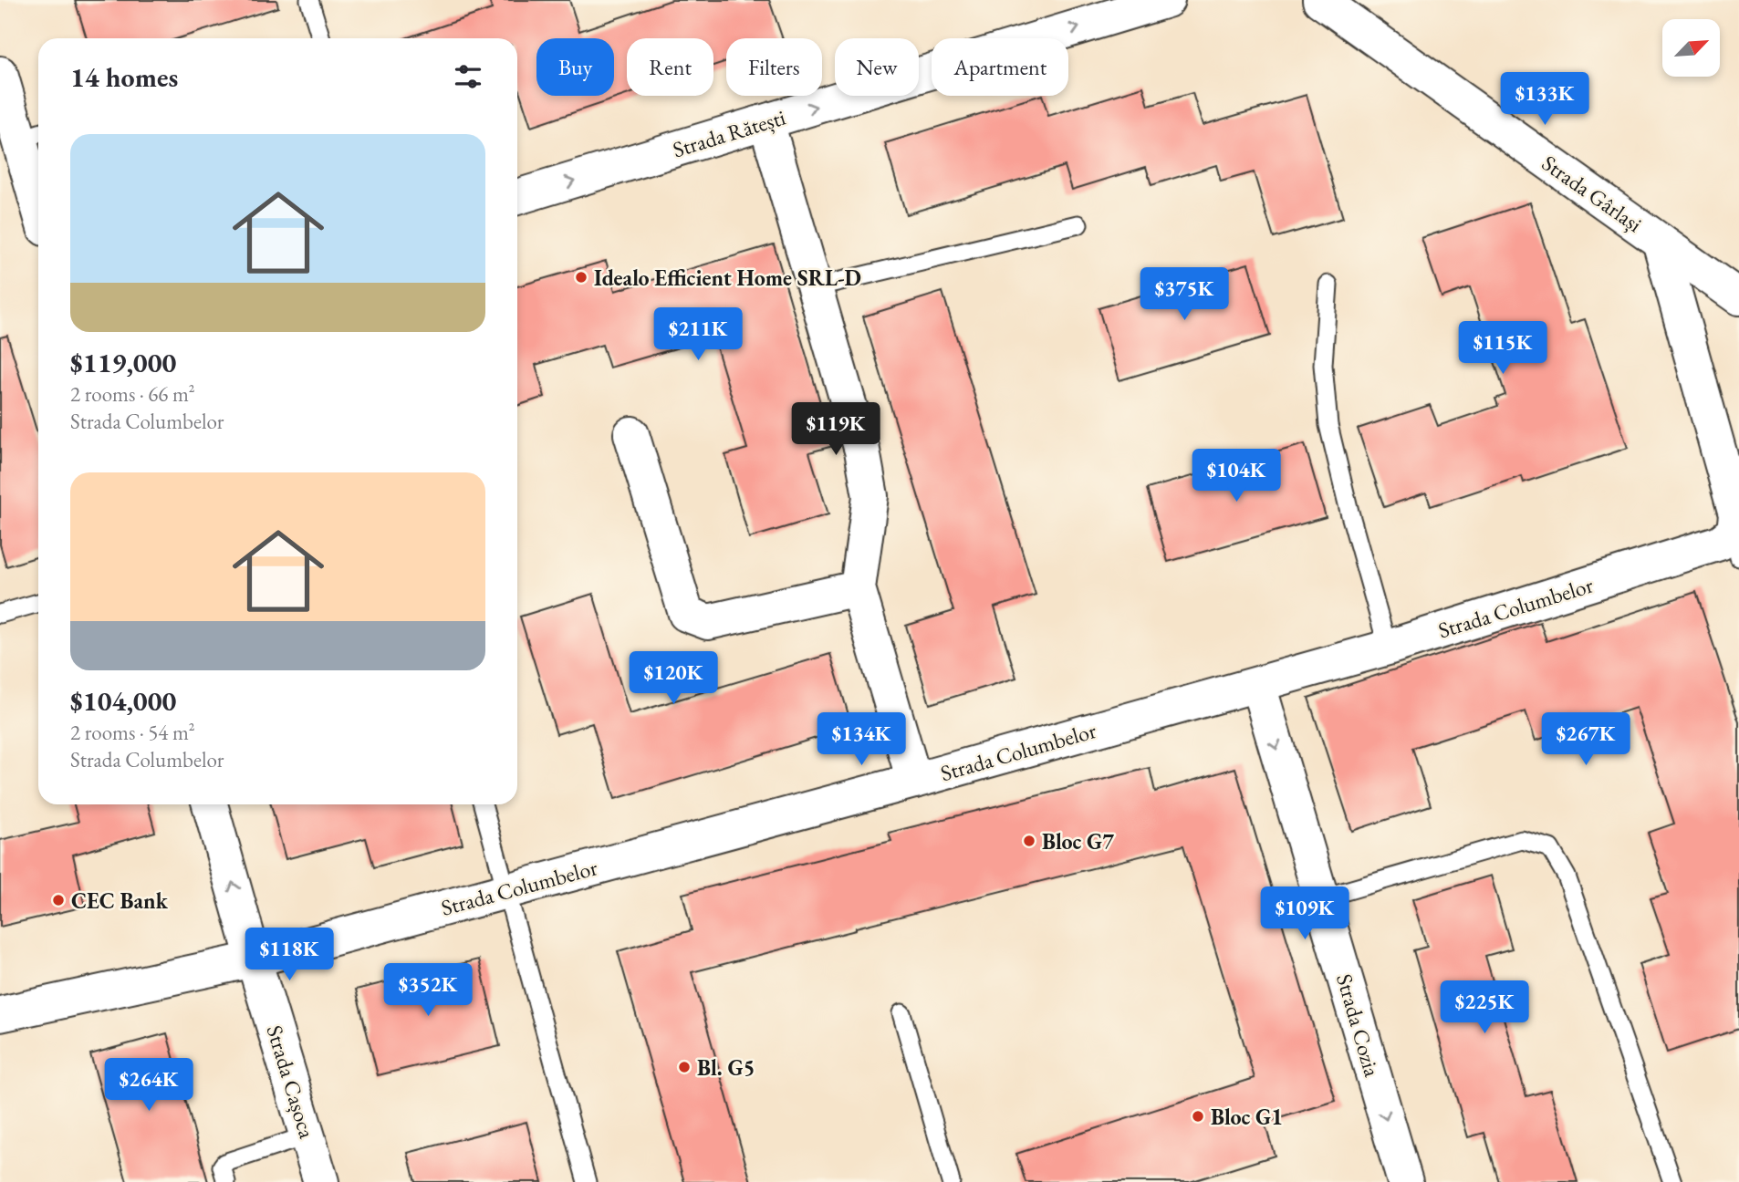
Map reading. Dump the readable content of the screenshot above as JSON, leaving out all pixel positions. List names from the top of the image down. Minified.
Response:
{"streets":{"street":["Strada Rătești","Strada Gârlași","Strada Columbelor","Strada Cozia","Strada Cașoca"]},"crossings":[["Strada Gârlași","Strada Columbelor"],["Strada Columbelor","Strada Cozia"],["Strada Columbelor","Strada Cașoca"]],"one_way":["Strada Rătești","Strada Cozia","Strada Cașoca"],"places":["Idealo Efficient Home SRL-D","Bloc G7","CEC Bank","Bl. G5","Bloc G1"],"north":"top right","page":{"chip":["Buy","Rent","Filters","New","Apartment"],"heading":"14 homes","price":["$133K","$375K","$211K","$115K","$119K","$104K","$120K","$134K","$267K","$109K","$118K","$352K","$225K","$264K"],"list":[{"name":"$119,000","note":"2 rooms · 66 m² · Strada Columbelor"},{"name":"$104,000","note":"2 rooms · 54 m² · Strada Columbelor"}]}}
